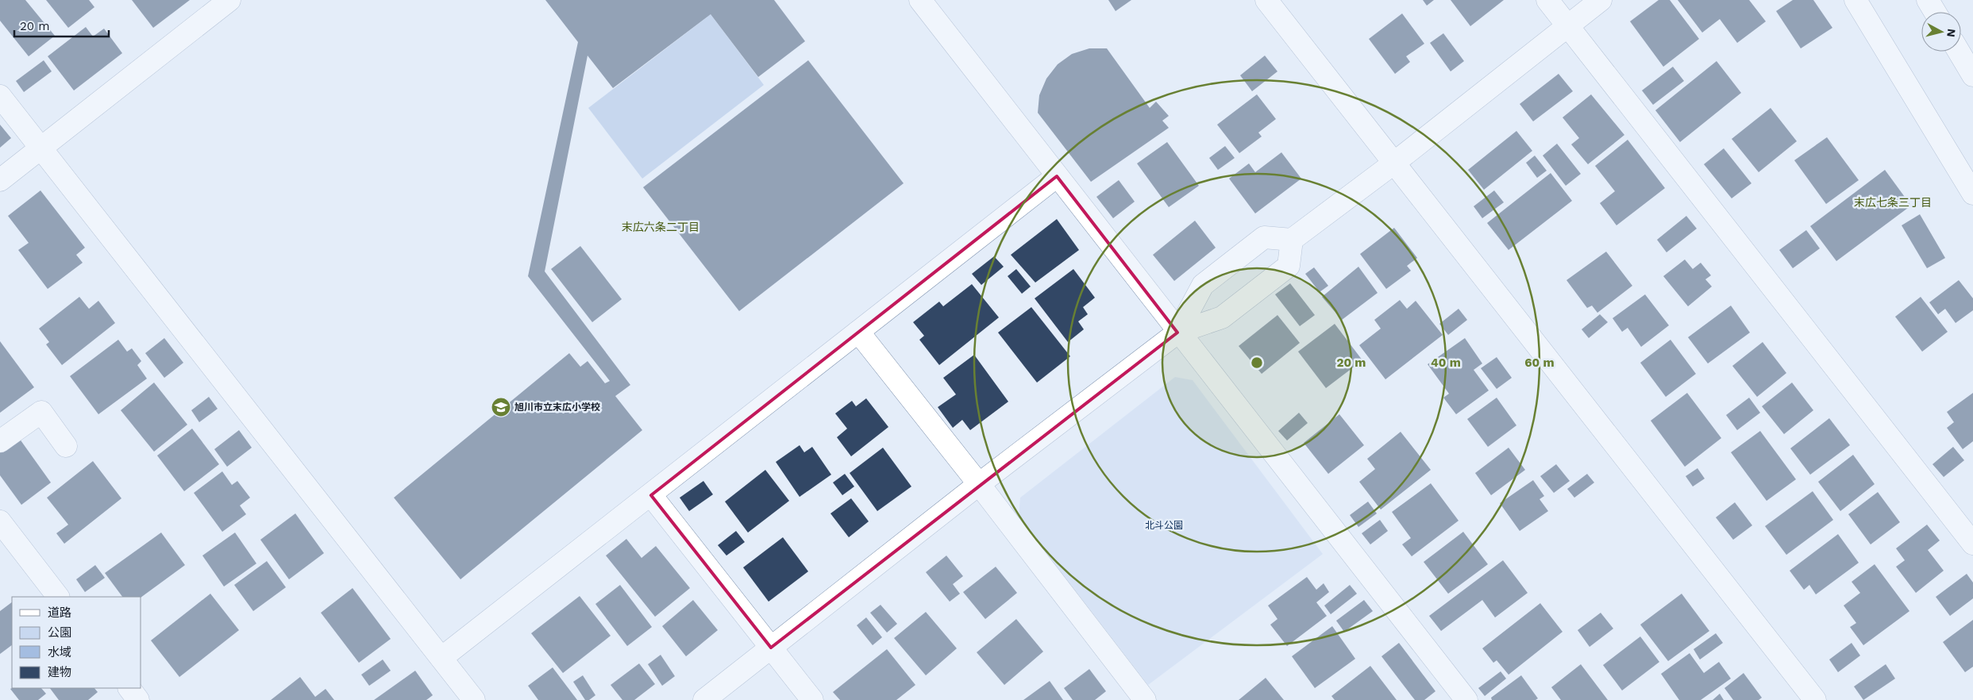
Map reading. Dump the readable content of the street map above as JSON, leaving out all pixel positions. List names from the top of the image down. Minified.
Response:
{"districts":["末広七条三丁目","末広六条二丁目"],"parks":["北斗公園"],"places":{"school or university":["旭川市立末広小学校"]},"legend":["道路","公園","水域","建物"],"scale_bar":"20 m","north":"right","rings":["20 m","40 m","60 m"]}
